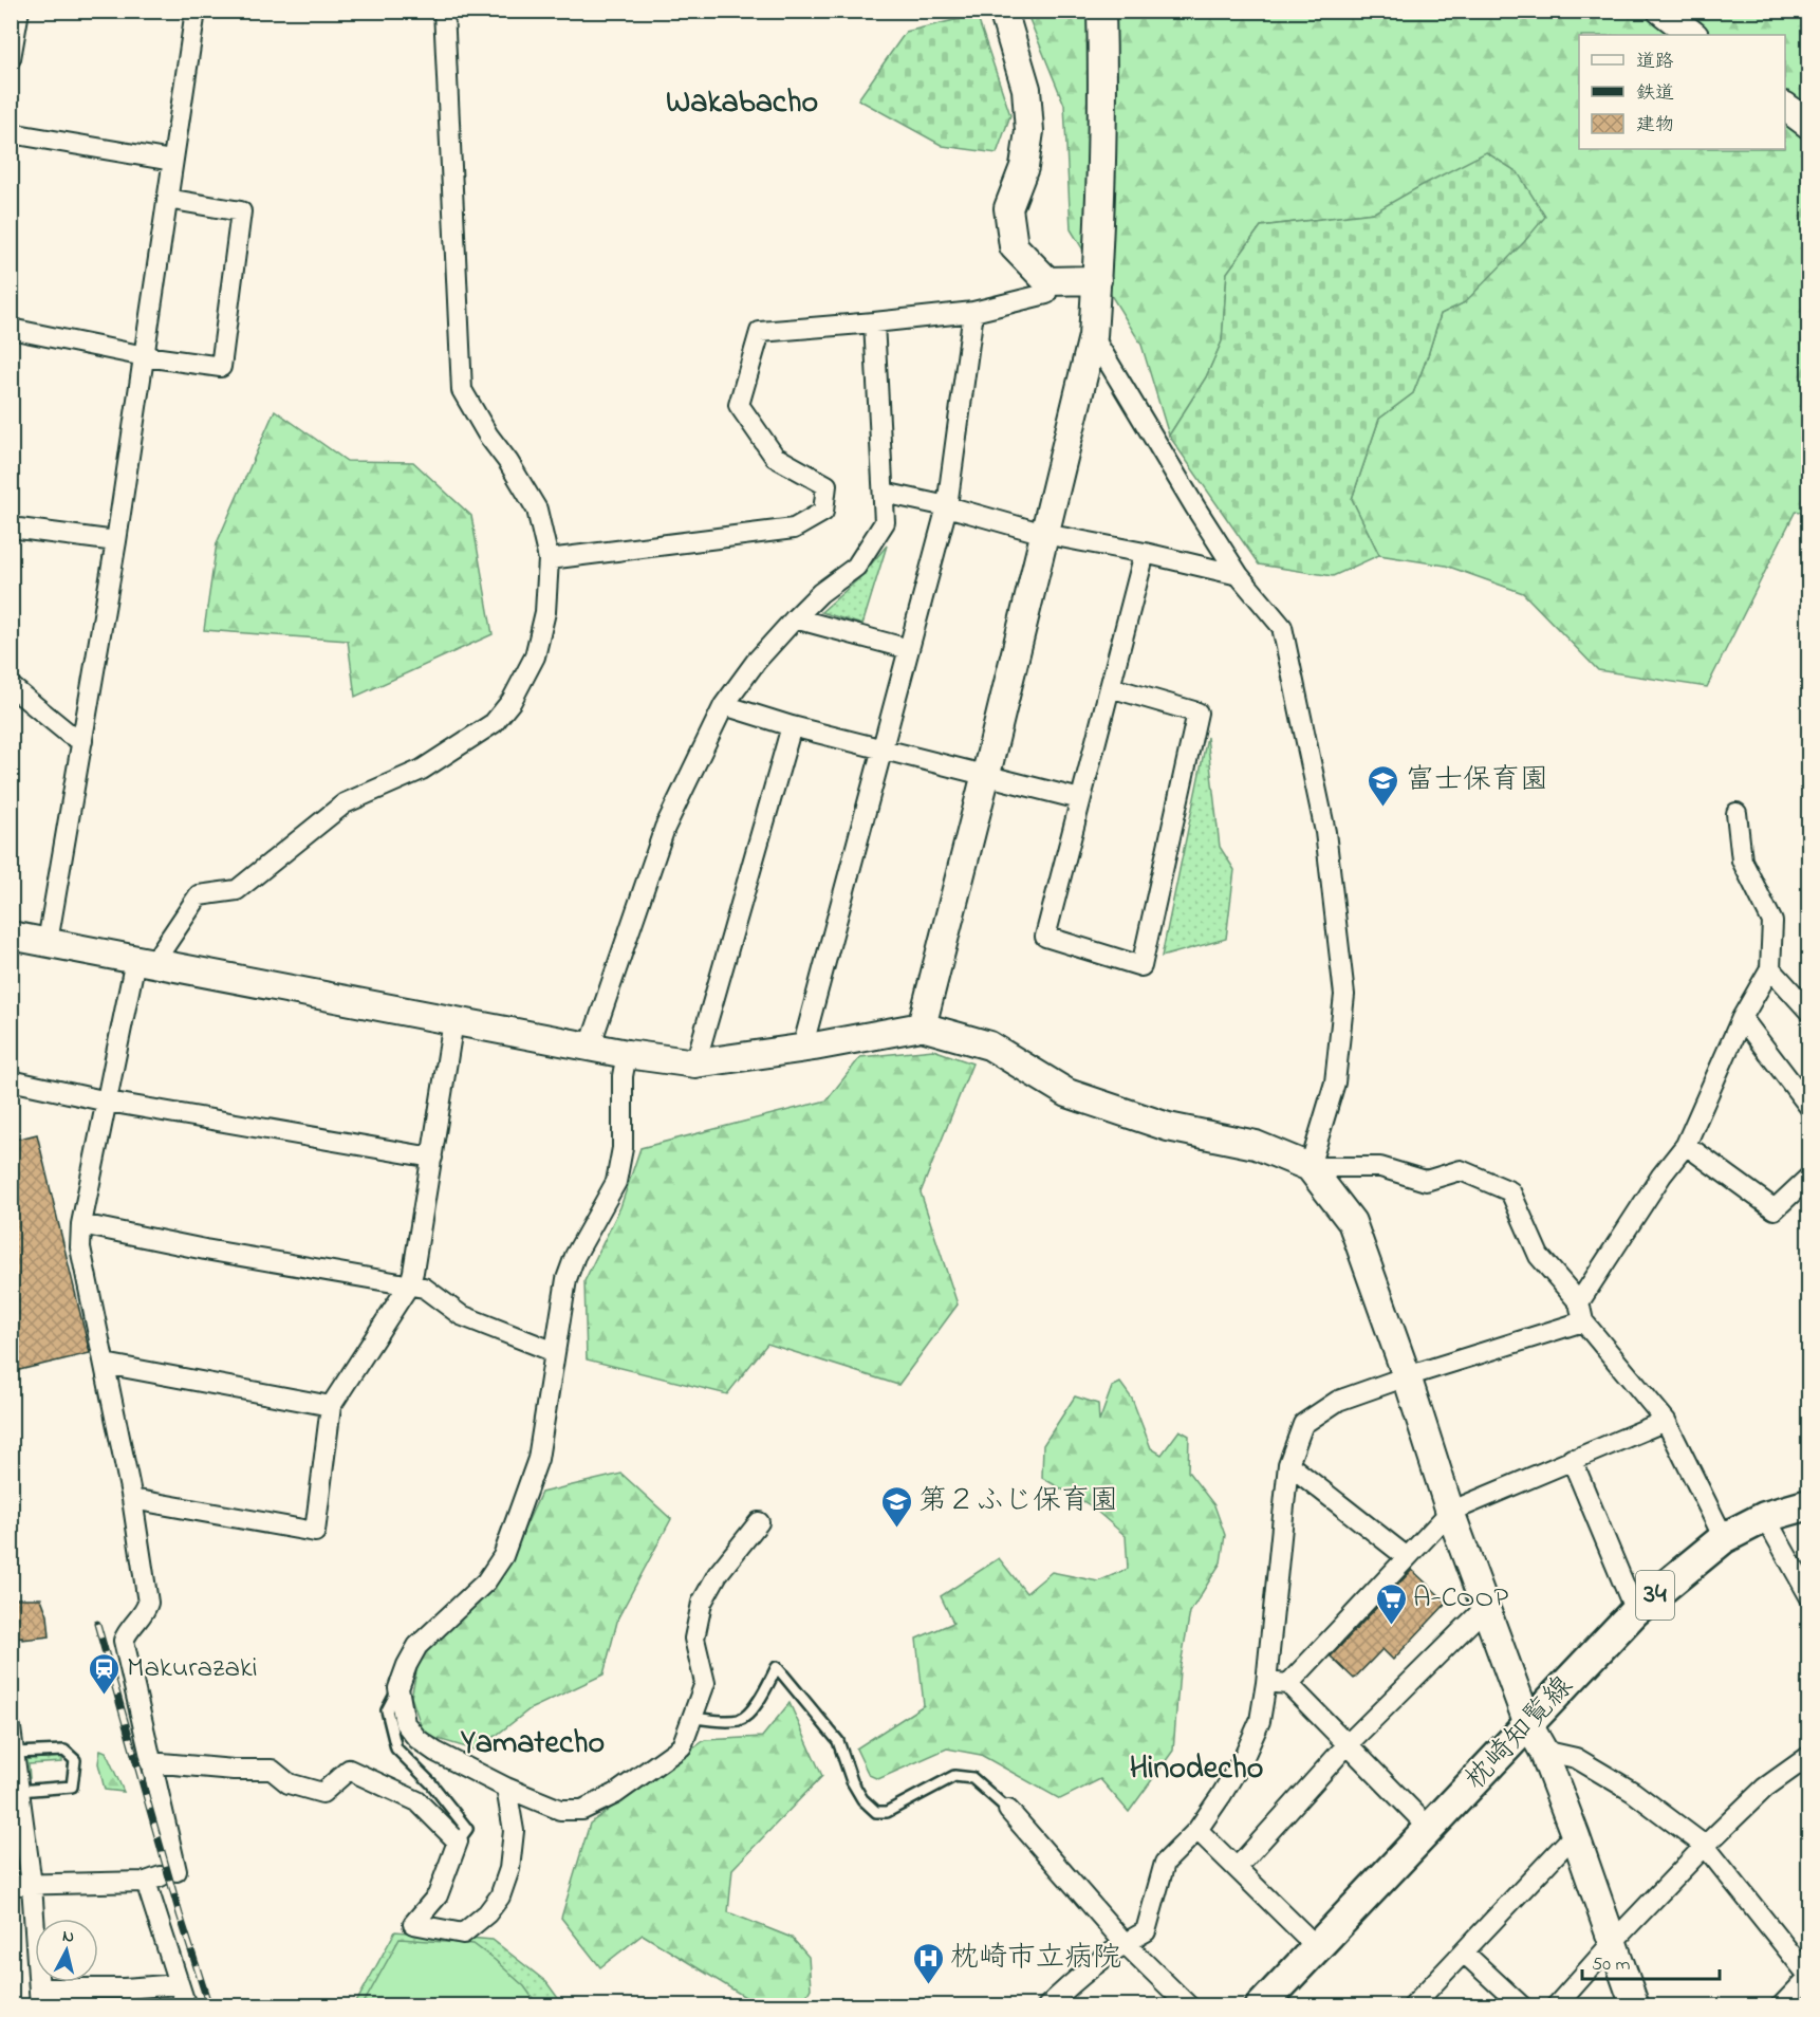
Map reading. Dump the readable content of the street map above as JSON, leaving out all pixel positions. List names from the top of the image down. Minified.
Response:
{"streets":{"main road":["34","枕崎知覧線"]},"districts":["Wakabacho","Yamatecho","Hinodecho"],"places":{"school or university":["富士保育園","第２ふじ保育園"],"supermarket":["A-COOP"],"station":["Makurazaki"],"hospital":["枕崎市立病院"]},"legend":["道路","鉄道","建物"],"scale_bar":"50 m","north":"top"}
